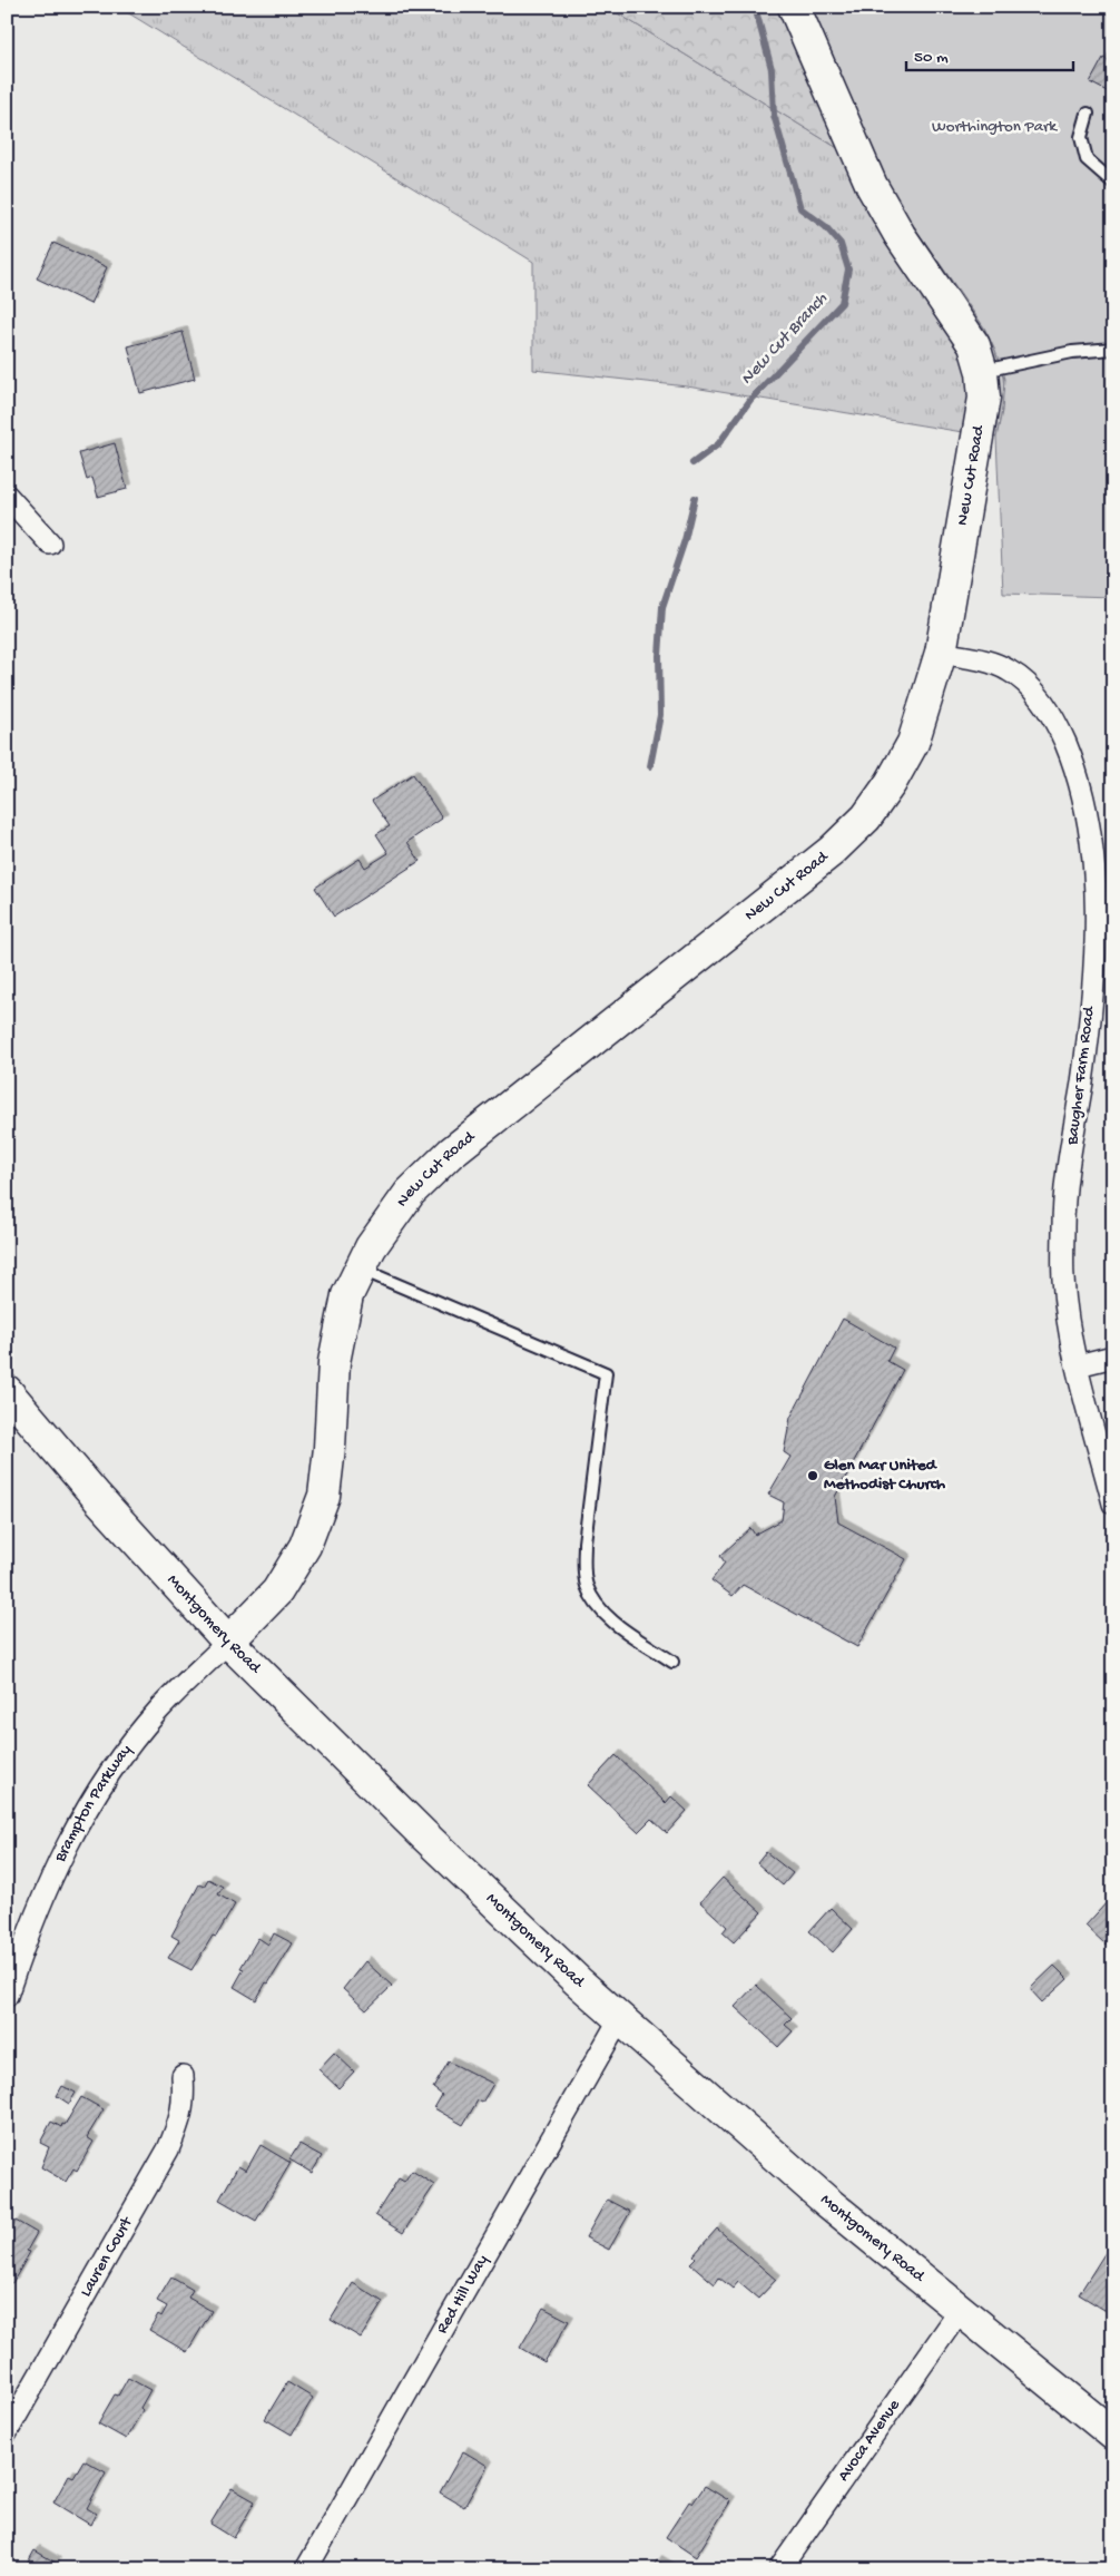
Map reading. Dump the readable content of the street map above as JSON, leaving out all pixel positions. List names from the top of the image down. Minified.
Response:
{"streets":{"street":["New Cut Road","Baugher Farm Road","Montgomery Road","Brampton Parkway","Lauren Court","Red Hill Way","Avoca Avenue"]},"crossings":[["New Cut Road","Baugher Farm Road"],["New Cut Road","Montgomery Road"],["New Cut Road","Brampton Parkway"],["Montgomery Road","Brampton Parkway"],["Montgomery Road","Red Hill Way"],["Montgomery Road","Avoca Avenue"]],"water":["New Cut Branch"],"parks":["Worthington Park"],"places":["Glen Mar United Methodist Church"],"scale_bar":"50 m"}
